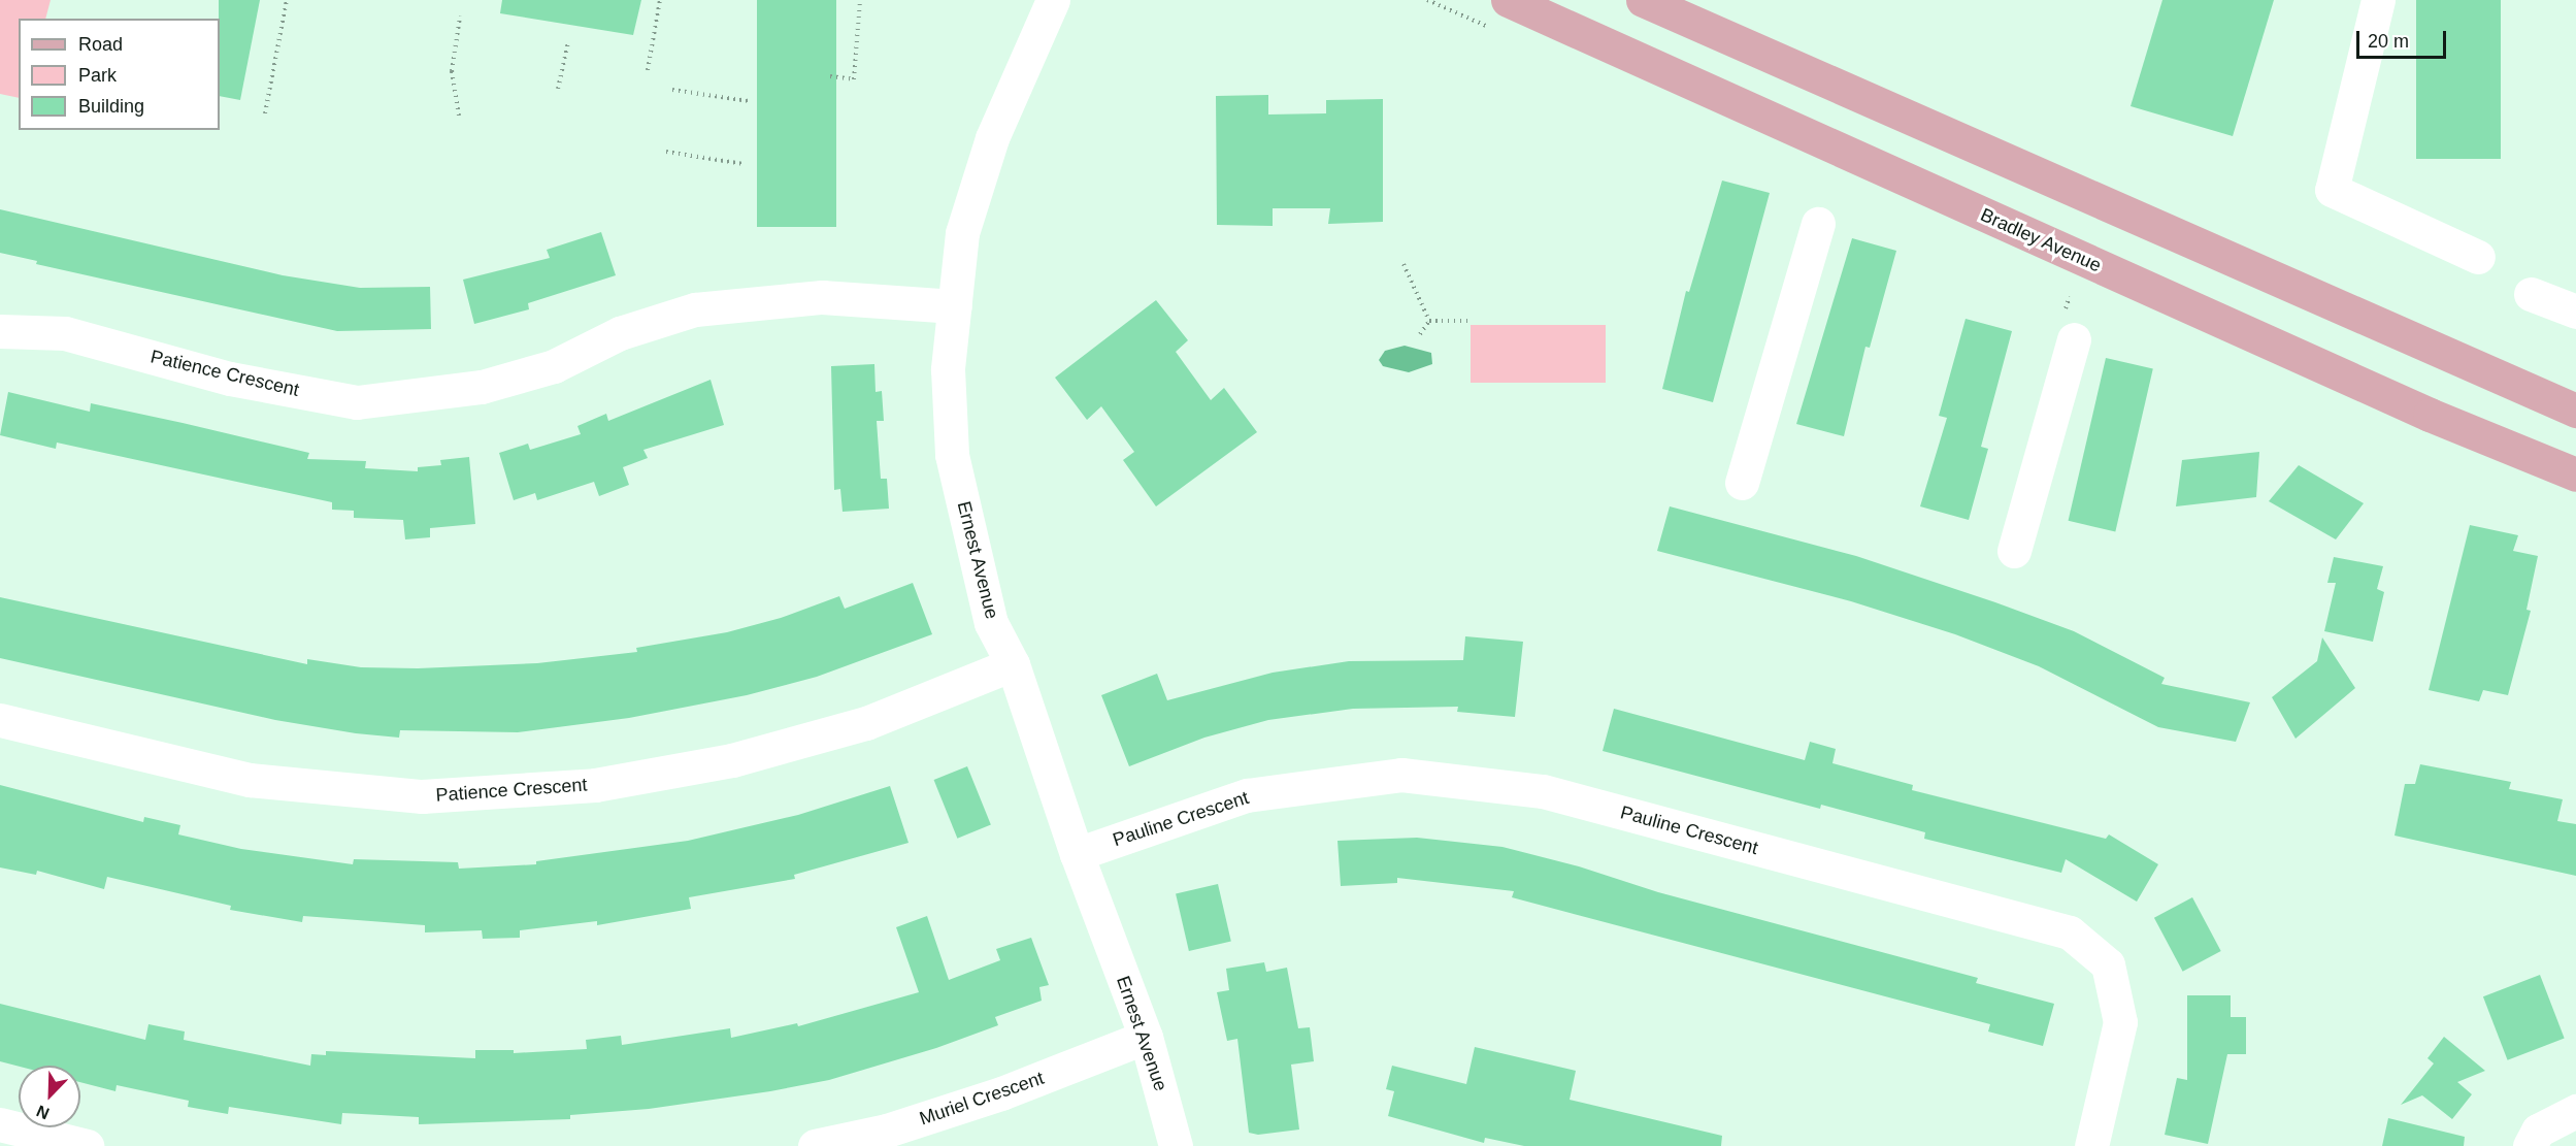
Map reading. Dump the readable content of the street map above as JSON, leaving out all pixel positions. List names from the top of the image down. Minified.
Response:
{"streets":{"main road":["Bradley Avenue"],"street":["Patience Crescent","Ernest Avenue","Pauline Crescent","Muriel Crescent"]},"crossings":[["Patience Crescent","Ernest Avenue"],["Ernest Avenue","Pauline Crescent"],["Ernest Avenue","Muriel Crescent"]],"legend":["Road","Park","Building"],"scale_bar":"20 m","north":"bottom left"}
